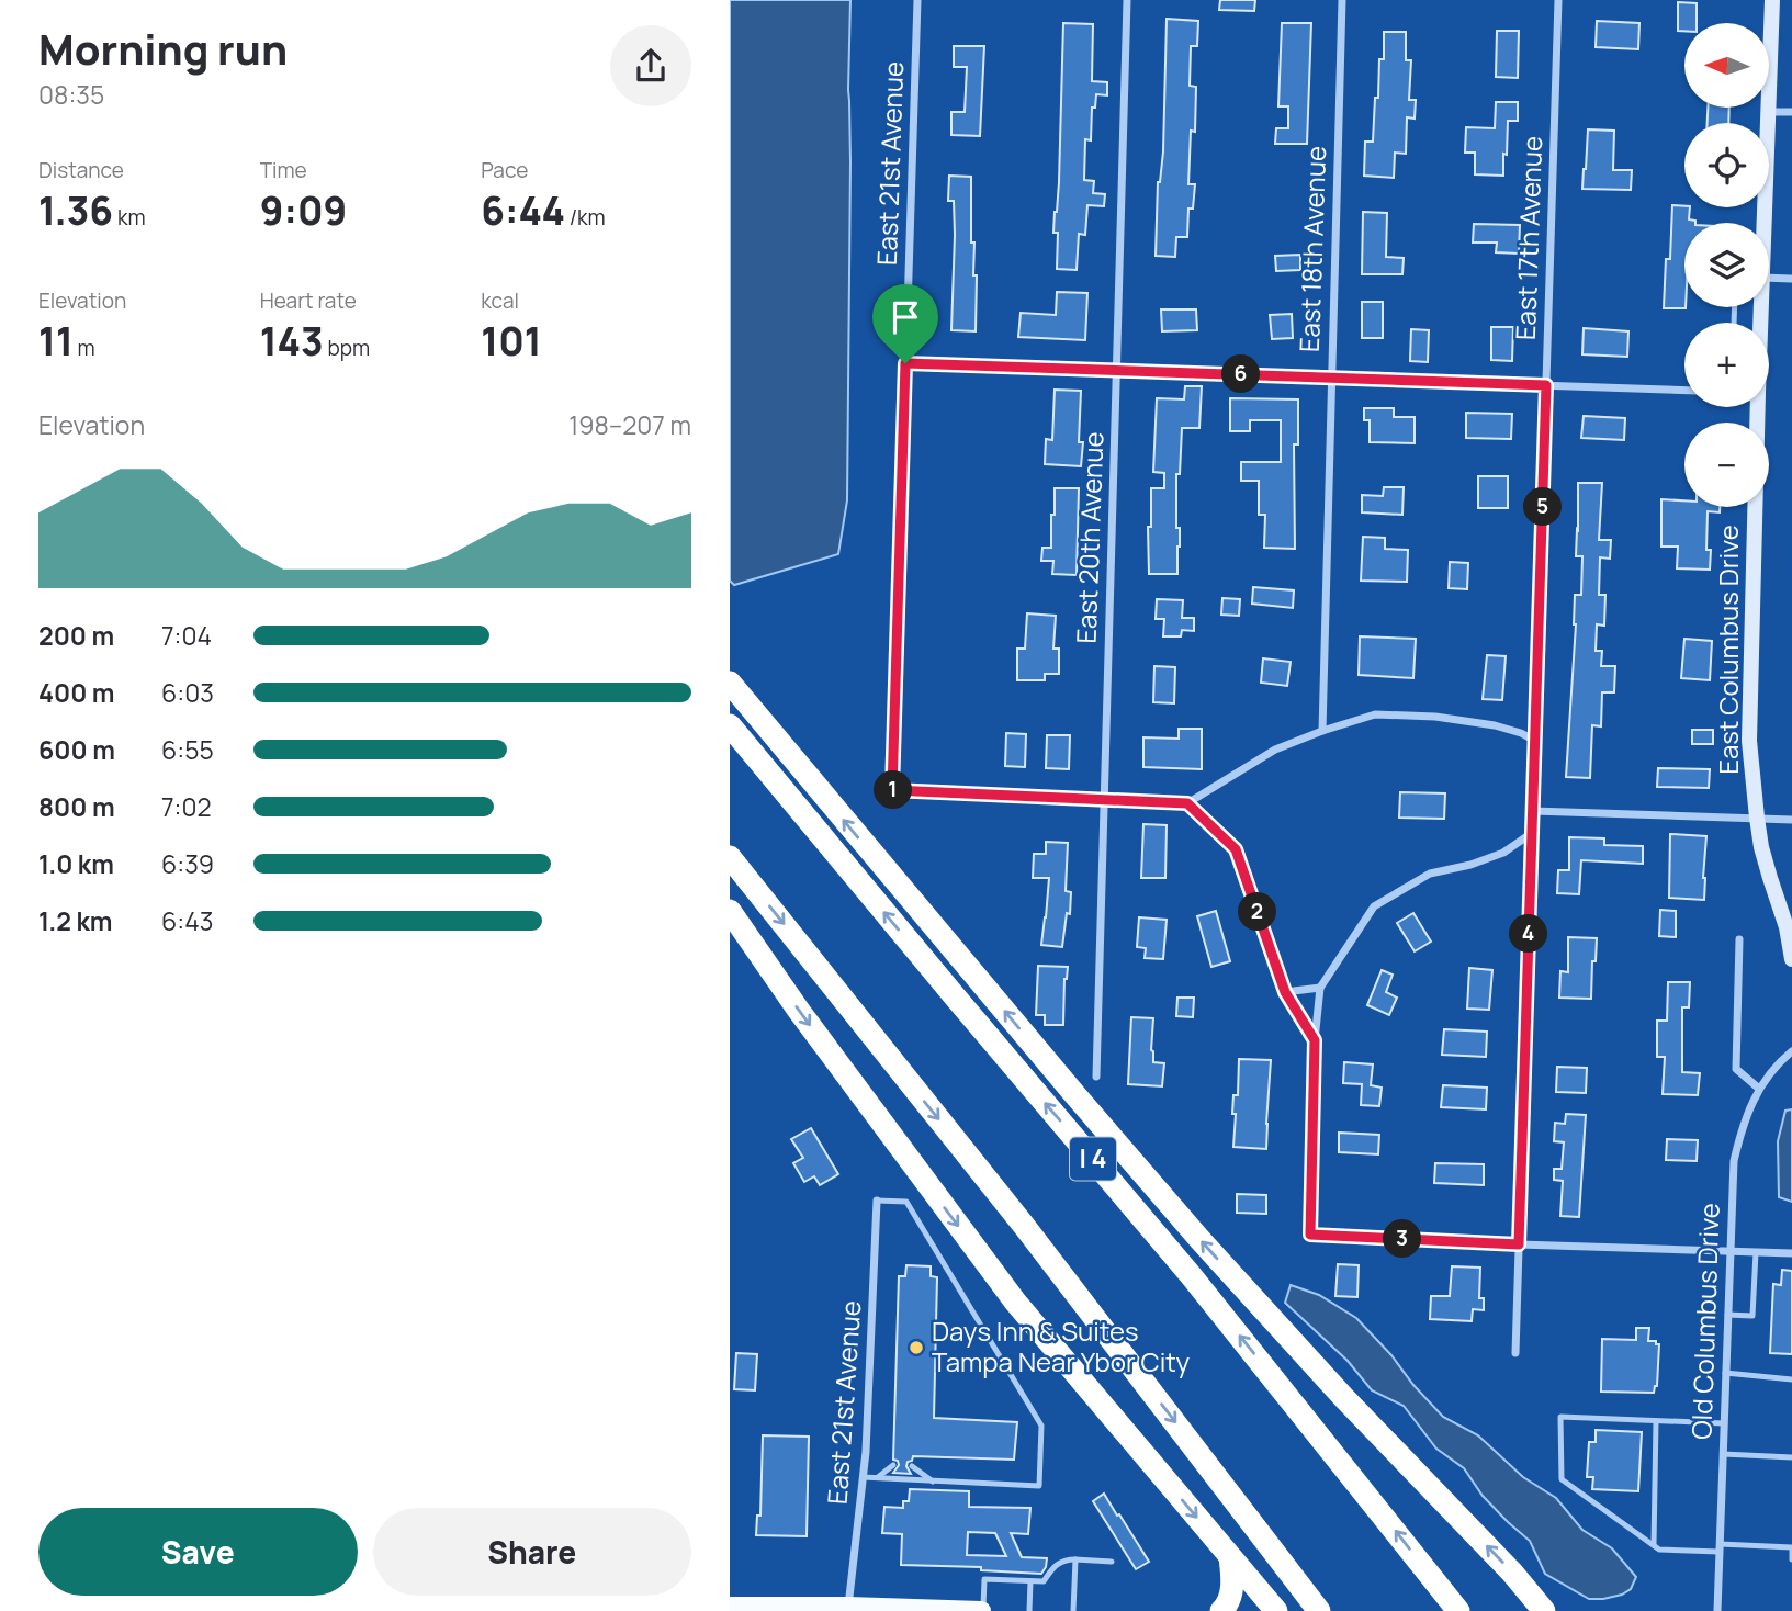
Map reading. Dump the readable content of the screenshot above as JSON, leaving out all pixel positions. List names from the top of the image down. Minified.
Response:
{"streets":{"highway":["I 4"],"main road":["East Columbus Drive"],"street":["East 21st Avenue","East 17th Avenue","East 18th Avenue","East 20th Avenue","Old Columbus Drive"]},"crossings":[["East 21st Avenue","East 20th Avenue"]],"places":["Days Inn & Suites Tampa Near Ybor City"],"north":"left","page":{"heading":["Morning run","08:35"],"map_buttons":["+","−"],"stats":[["Distance","1.36 km"],["Time","9:09"],["Pace","6:44 /km"],["Elevation","11 m"],["Heart rate","143 bpm"],["kcal","101"]],"pins":["6","5","1","2","4","3"],"chart":["Elevation","198–207 m"],"list":[{"name":"200 m","note":"7:04"},{"name":"400 m","note":"6:03"},{"name":"600 m","note":"6:55"},{"name":"800 m","note":"7:02"},{"name":"1.0 km","note":"6:39"},{"name":"1.2 km","note":"6:43"}],"buttons":["Save","Share"]}}
